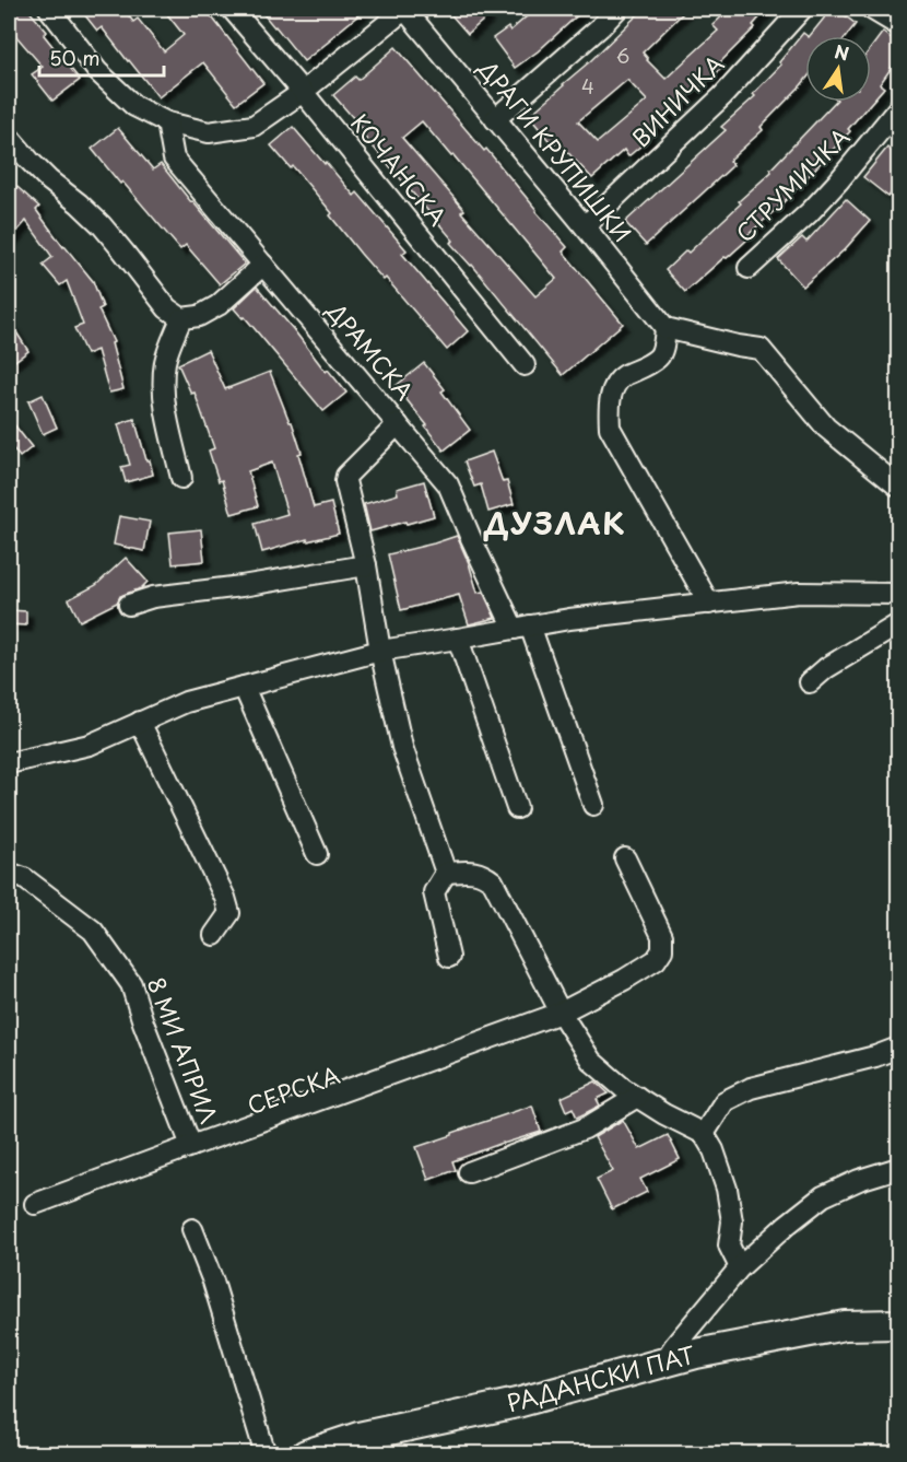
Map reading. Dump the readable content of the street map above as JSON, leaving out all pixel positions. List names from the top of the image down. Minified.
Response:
{"streets":{"street":["ВИНИЧКА","ДРАГИ КРУПИШКИ","КОЧАНСКА","СТРУМИЧКА","ДРАМСКА","8 МИ АПРИЛ","СЕРСКА","РАДАНСКИ ПАТ"]},"crossings":[["ВИНИЧКА","ДРАГИ КРУПИШКИ"],["8 МИ АПРИЛ","СЕРСКА"]],"districts":["ДУЗЛАК"],"house_numbers":["6","4"],"scale_bar":"50 m","north":"top"}
